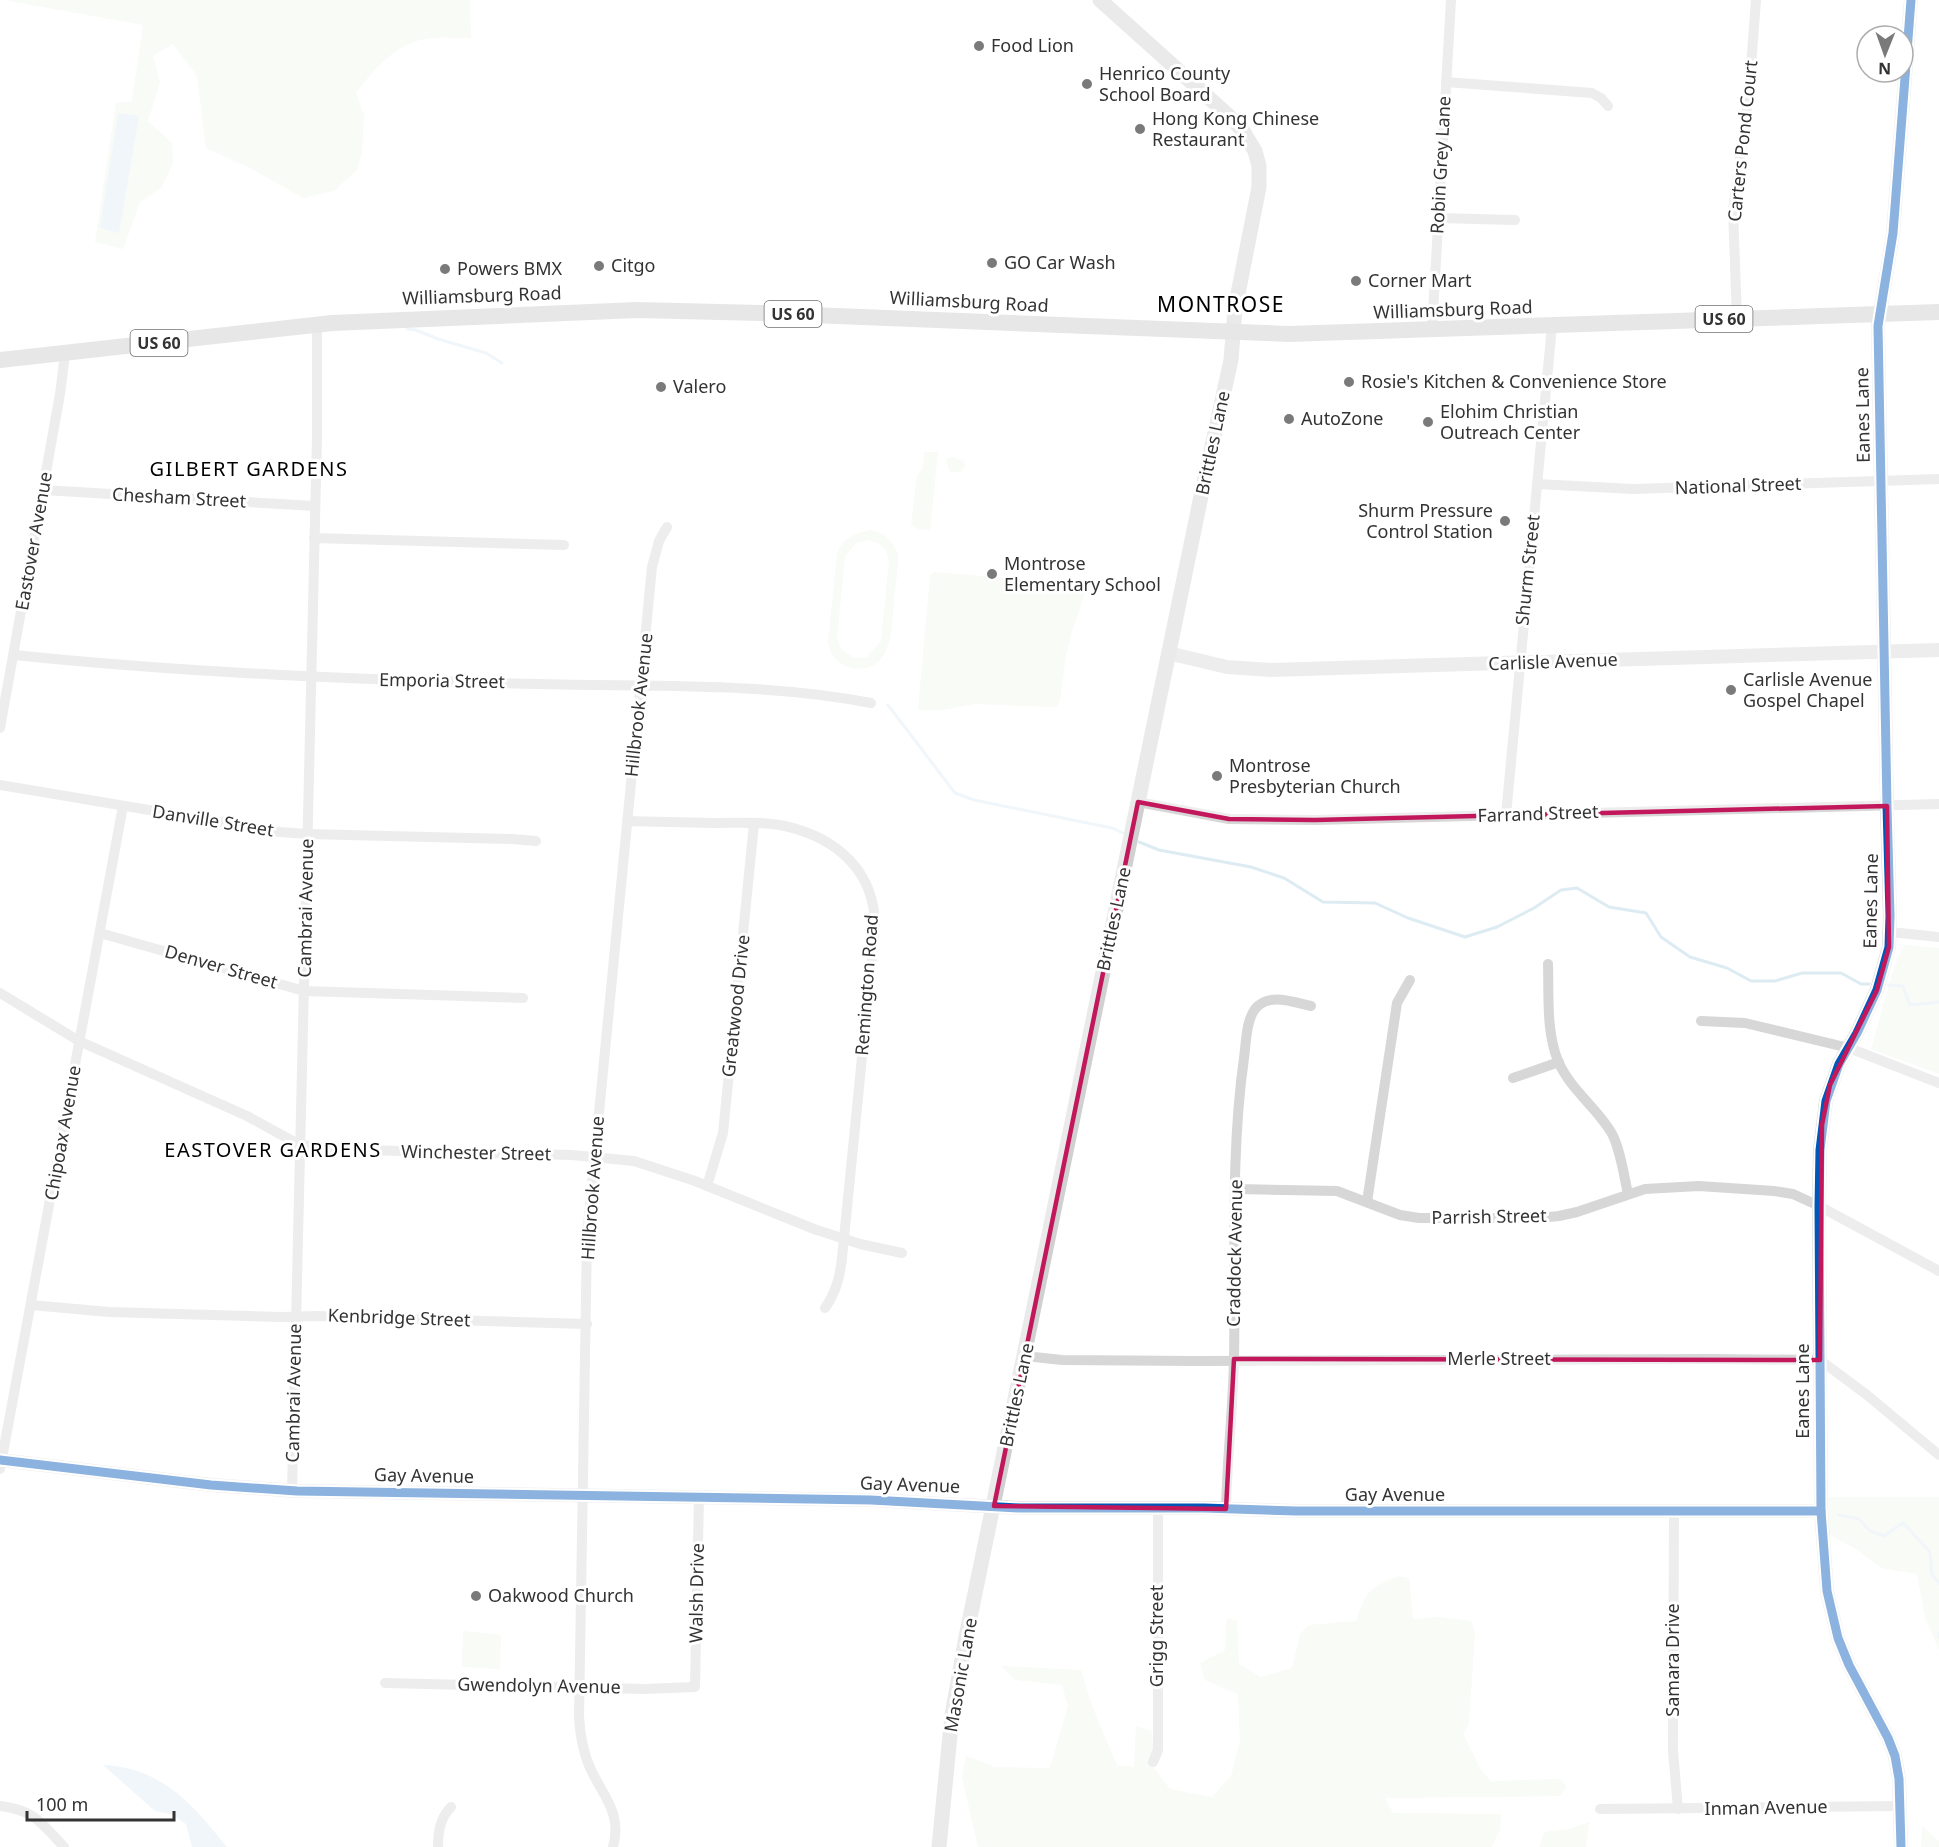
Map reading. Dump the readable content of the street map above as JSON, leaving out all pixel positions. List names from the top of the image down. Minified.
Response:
{"streets":{"main road":["Williamsburg Road","US 60","Brittles Lane","Masonic Lane"],"street":["Carters Pond Court","Robin Grey Lane","Eanes Lane","National Street","Chesham Street","Eastover Avenue","Shurm Street","Carlisle Avenue","Emporia Street","Hillbrook Avenue","Farrand Street","Danville Street","Cambrai Avenue","Denver Street","Remington Road","Greatwood Drive","Chipoax Avenue","Winchester Street","Parrish Street","Craddock Avenue","Kenbridge Street","Merle Street","Gay Avenue","Walsh Drive","Grigg Street","Samara Drive","Gwendolyn Avenue","Inman Avenue"]},"crossings":[["Carters Pond Court","Williamsburg Road"],["Robin Grey Lane","Williamsburg Road"],["Williamsburg Road","Eanes Lane"],["Williamsburg Road","Brittles Lane"],["Williamsburg Road","Eastover Avenue"],["Williamsburg Road","Shurm Street"],["Williamsburg Road","Cambrai Avenue"],["Eanes Lane","National Street"],["Eanes Lane","Carlisle Avenue"],["Eanes Lane","Farrand Street"],["Eanes Lane","Parrish Street"],["Eanes Lane","Merle Street"],["Eanes Lane","Gay Avenue"],["Eanes Lane","Inman Avenue"],["Brittles Lane","Carlisle Avenue"],["Brittles Lane","Farrand Street"],["Brittles Lane","Merle Street"],["Brittles Lane","Gay Avenue"],["Brittles Lane","Masonic Lane"],["National Street","Shurm Street"],["Chesham Street","Eastover Avenue"],["Chesham Street","Cambrai Avenue"],["Eastover Avenue","Emporia Street"],["Shurm Street","Carlisle Avenue"],["Shurm Street","Farrand Street"],["Emporia Street","Hillbrook Avenue"],["Emporia Street","Cambrai Avenue"],["Hillbrook Avenue","Remington Road"],["Hillbrook Avenue","Winchester Street"],["Hillbrook Avenue","Kenbridge Street"],["Hillbrook Avenue","Gay Avenue"],["Hillbrook Avenue","Gwendolyn Avenue"],["Danville Street","Cambrai Avenue"],["Danville Street","Chipoax Avenue"],["Cambrai Avenue","Denver Street"],["Cambrai Avenue","Winchester Street"],["Cambrai Avenue","Kenbridge Street"],["Cambrai Avenue","Gay Avenue"],["Denver Street","Chipoax Avenue"],["Remington Road","Greatwood Drive"],["Remington Road","Winchester Street"],["Greatwood Drive","Winchester Street"],["Chipoax Avenue","Winchester Street"],["Chipoax Avenue","Kenbridge Street"],["Chipoax Avenue","Gay Avenue"],["Parrish Street","Craddock Avenue"],["Craddock Avenue","Merle Street"],["Craddock Avenue","Gay Avenue"],["Gay Avenue","Walsh Drive"],["Gay Avenue","Grigg Street"],["Gay Avenue","Samara Drive"],["Gay Avenue","Masonic Lane"],["Walsh Drive","Gwendolyn Avenue"],["Samara Drive","Inman Avenue"]],"districts":["MONTROSE","GILBERT GARDENS","EASTOVER GARDENS"],"places":["Food Lion","Henrico County School Board","Hong Kong Chinese Restaurant","GO Car Wash","Citgo","Powers BMX","Corner Mart","Rosie's Kitchen & Convenience Store","Valero","AutoZone","Elohim Christian Outreach Center","Shurm Pressure Control Station","Montrose Elementary School","Carlisle Avenue Gospel Chapel","Montrose Presbyterian Church","Oakwood Church"],"scale_bar":"100 m","north":"bottom"}
